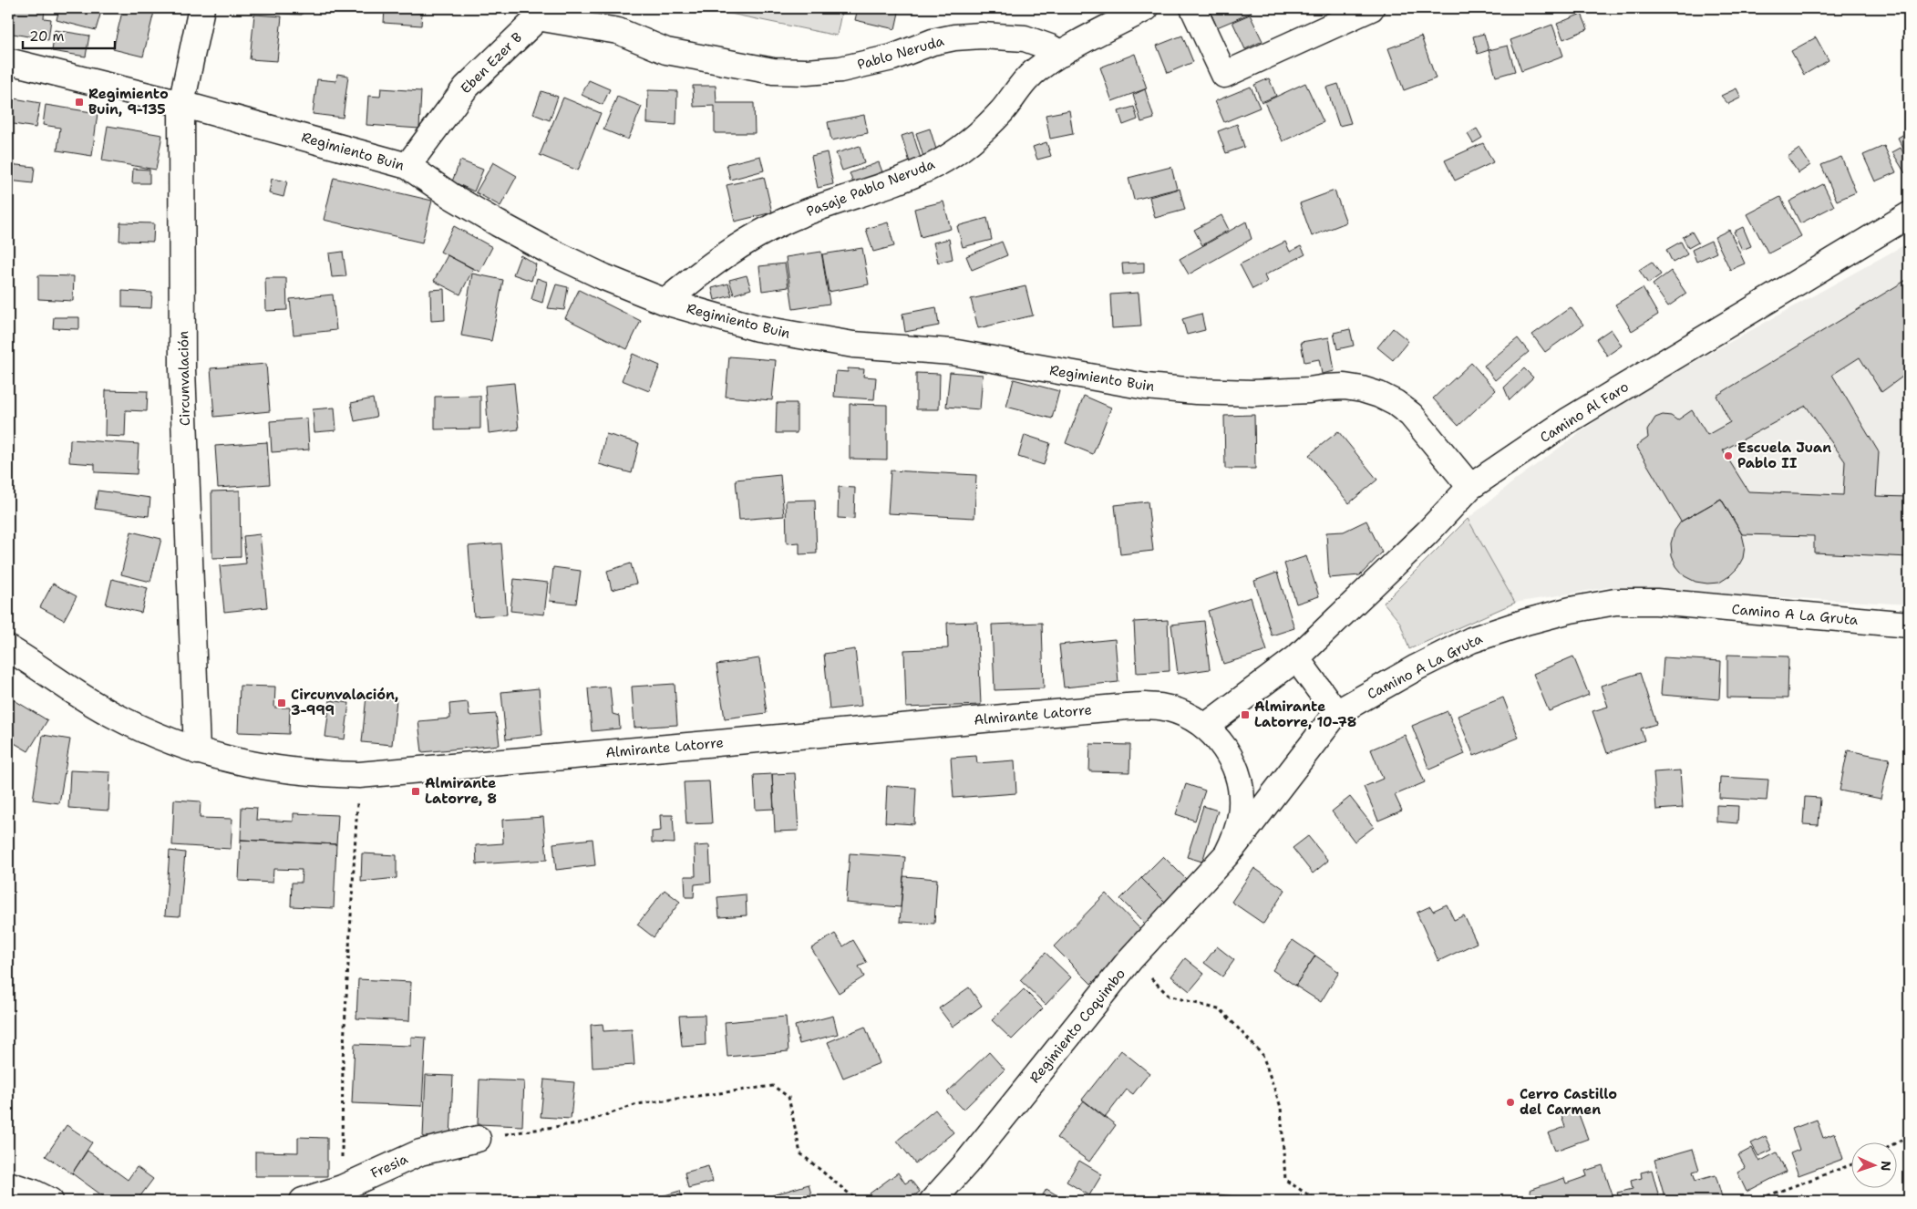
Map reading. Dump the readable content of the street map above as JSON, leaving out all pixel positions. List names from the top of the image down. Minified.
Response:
{"streets":{"street":["Pablo Neruda","Eben Ezer B","Regimiento Buin","Pasaje Pablo Neruda","Circunvalación","Camino Al Faro","Camino A La Gruta","Almirante Latorre","Regimiento Coquimbo","Fresia"]},"crossings":[["Pablo Neruda","Eben Ezer B"],["Pablo Neruda","Pasaje Pablo Neruda"],["Eben Ezer B","Regimiento Buin"],["Regimiento Buin","Pasaje Pablo Neruda"],["Regimiento Buin","Circunvalación"],["Regimiento Buin","Camino Al Faro"],["Circunvalación","Almirante Latorre"],["Camino Al Faro","Almirante Latorre"],["Camino A La Gruta","Almirante Latorre"],["Camino A La Gruta","Regimiento Coquimbo"],["Almirante Latorre","Regimiento Coquimbo"]],"places":{"transit":["Regimiento Buin, 9-135","Circunvalación, 3-999","Almirante Latorre, 10-78","Almirante Latorre, 8"],"other":["Escuela Juan Pablo II","Cerro Castillo del Carmen"]},"scale_bar":"20 m","north":"right"}
